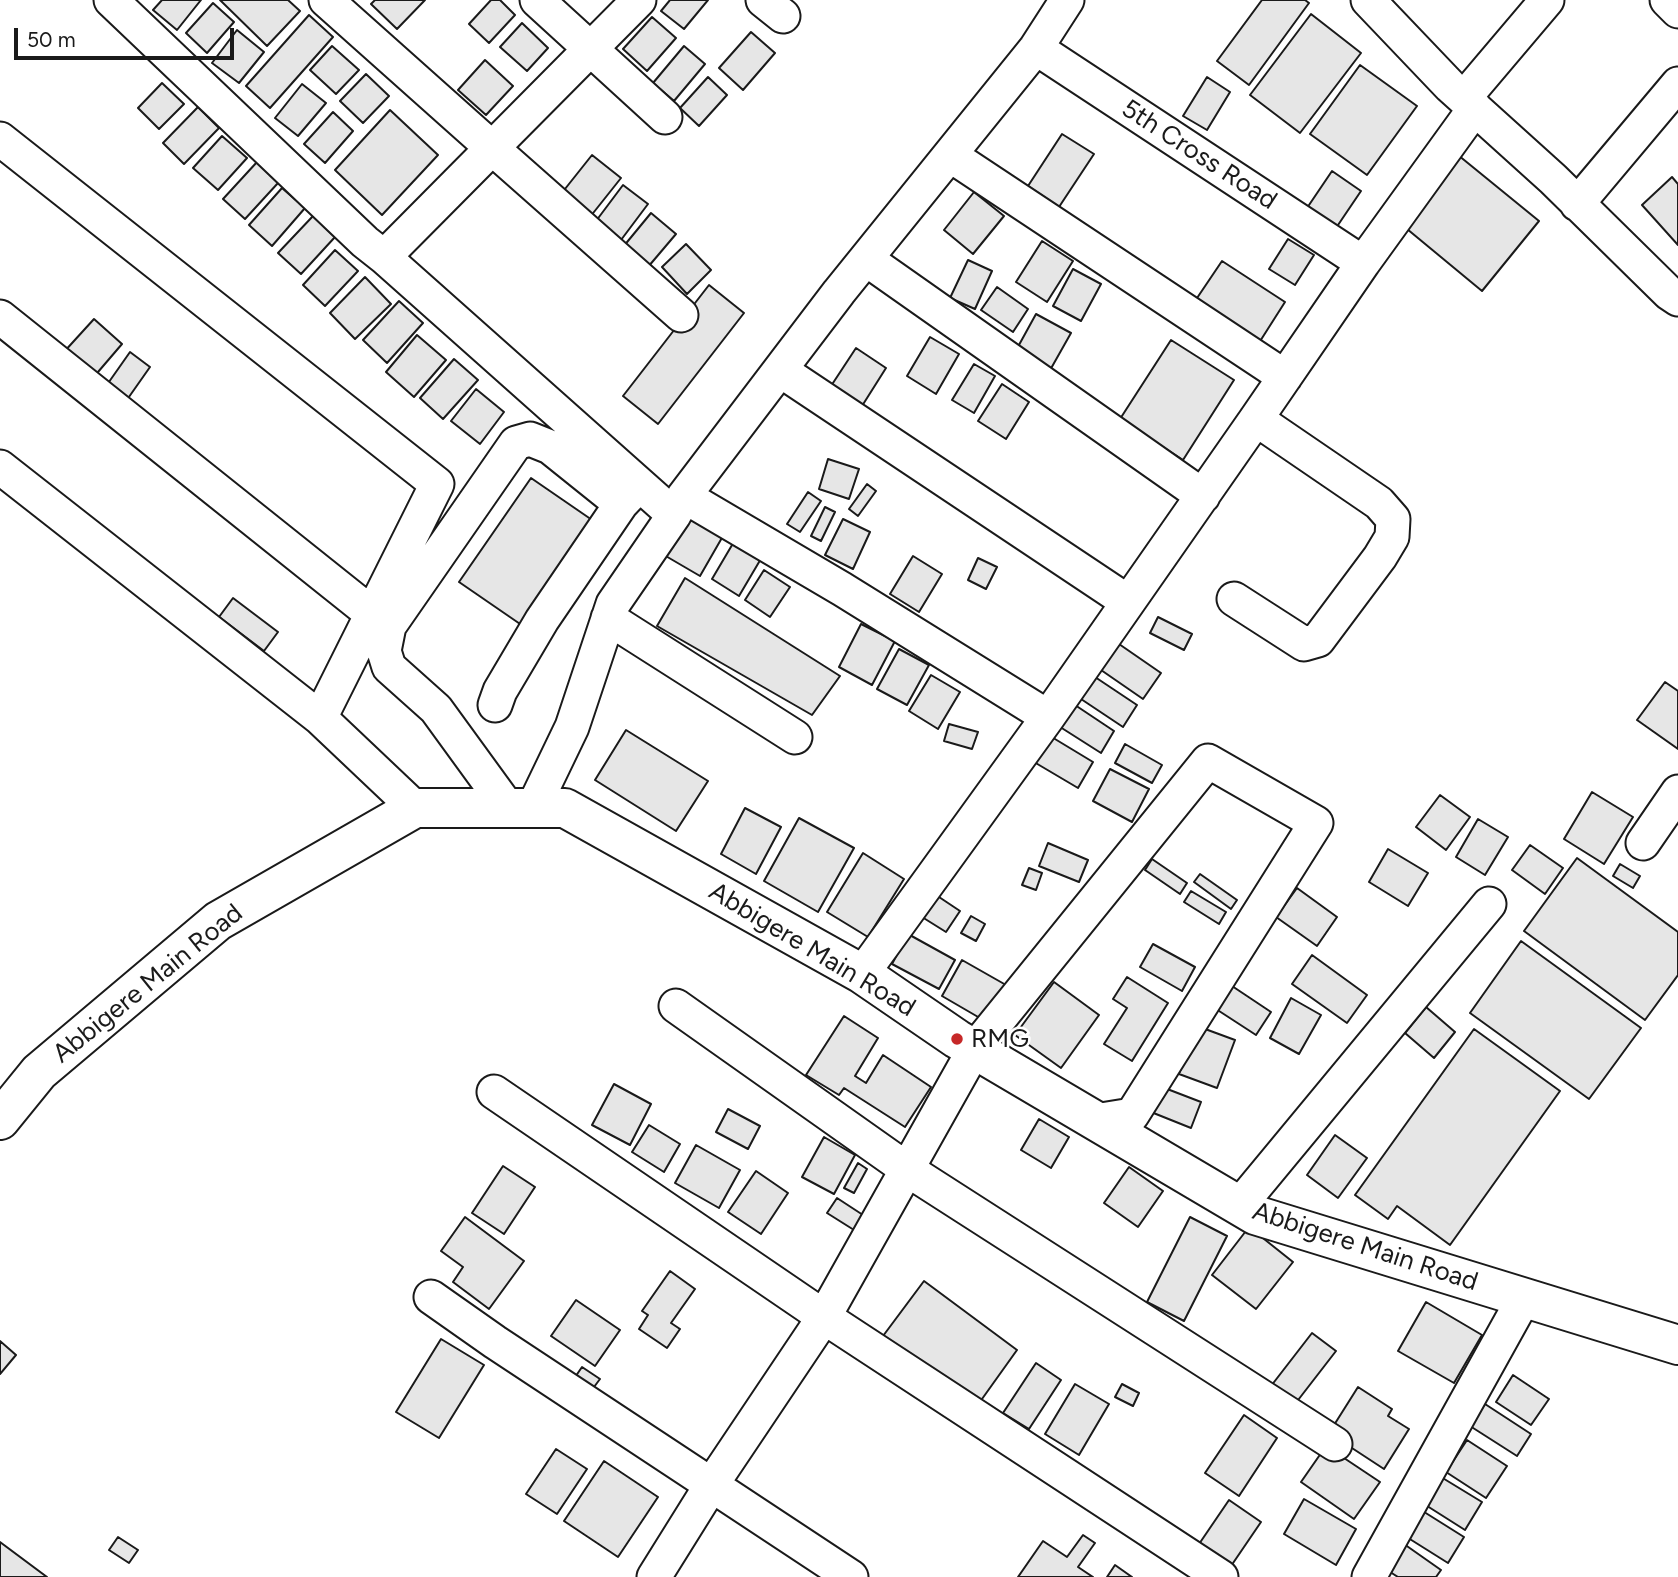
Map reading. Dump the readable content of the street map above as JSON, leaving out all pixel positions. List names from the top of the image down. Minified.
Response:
{"streets":{"main road":["Abbigere Main Road"],"street":["5th Cross Road"]},"places":["RMG"],"scale_bar":"50 m"}
